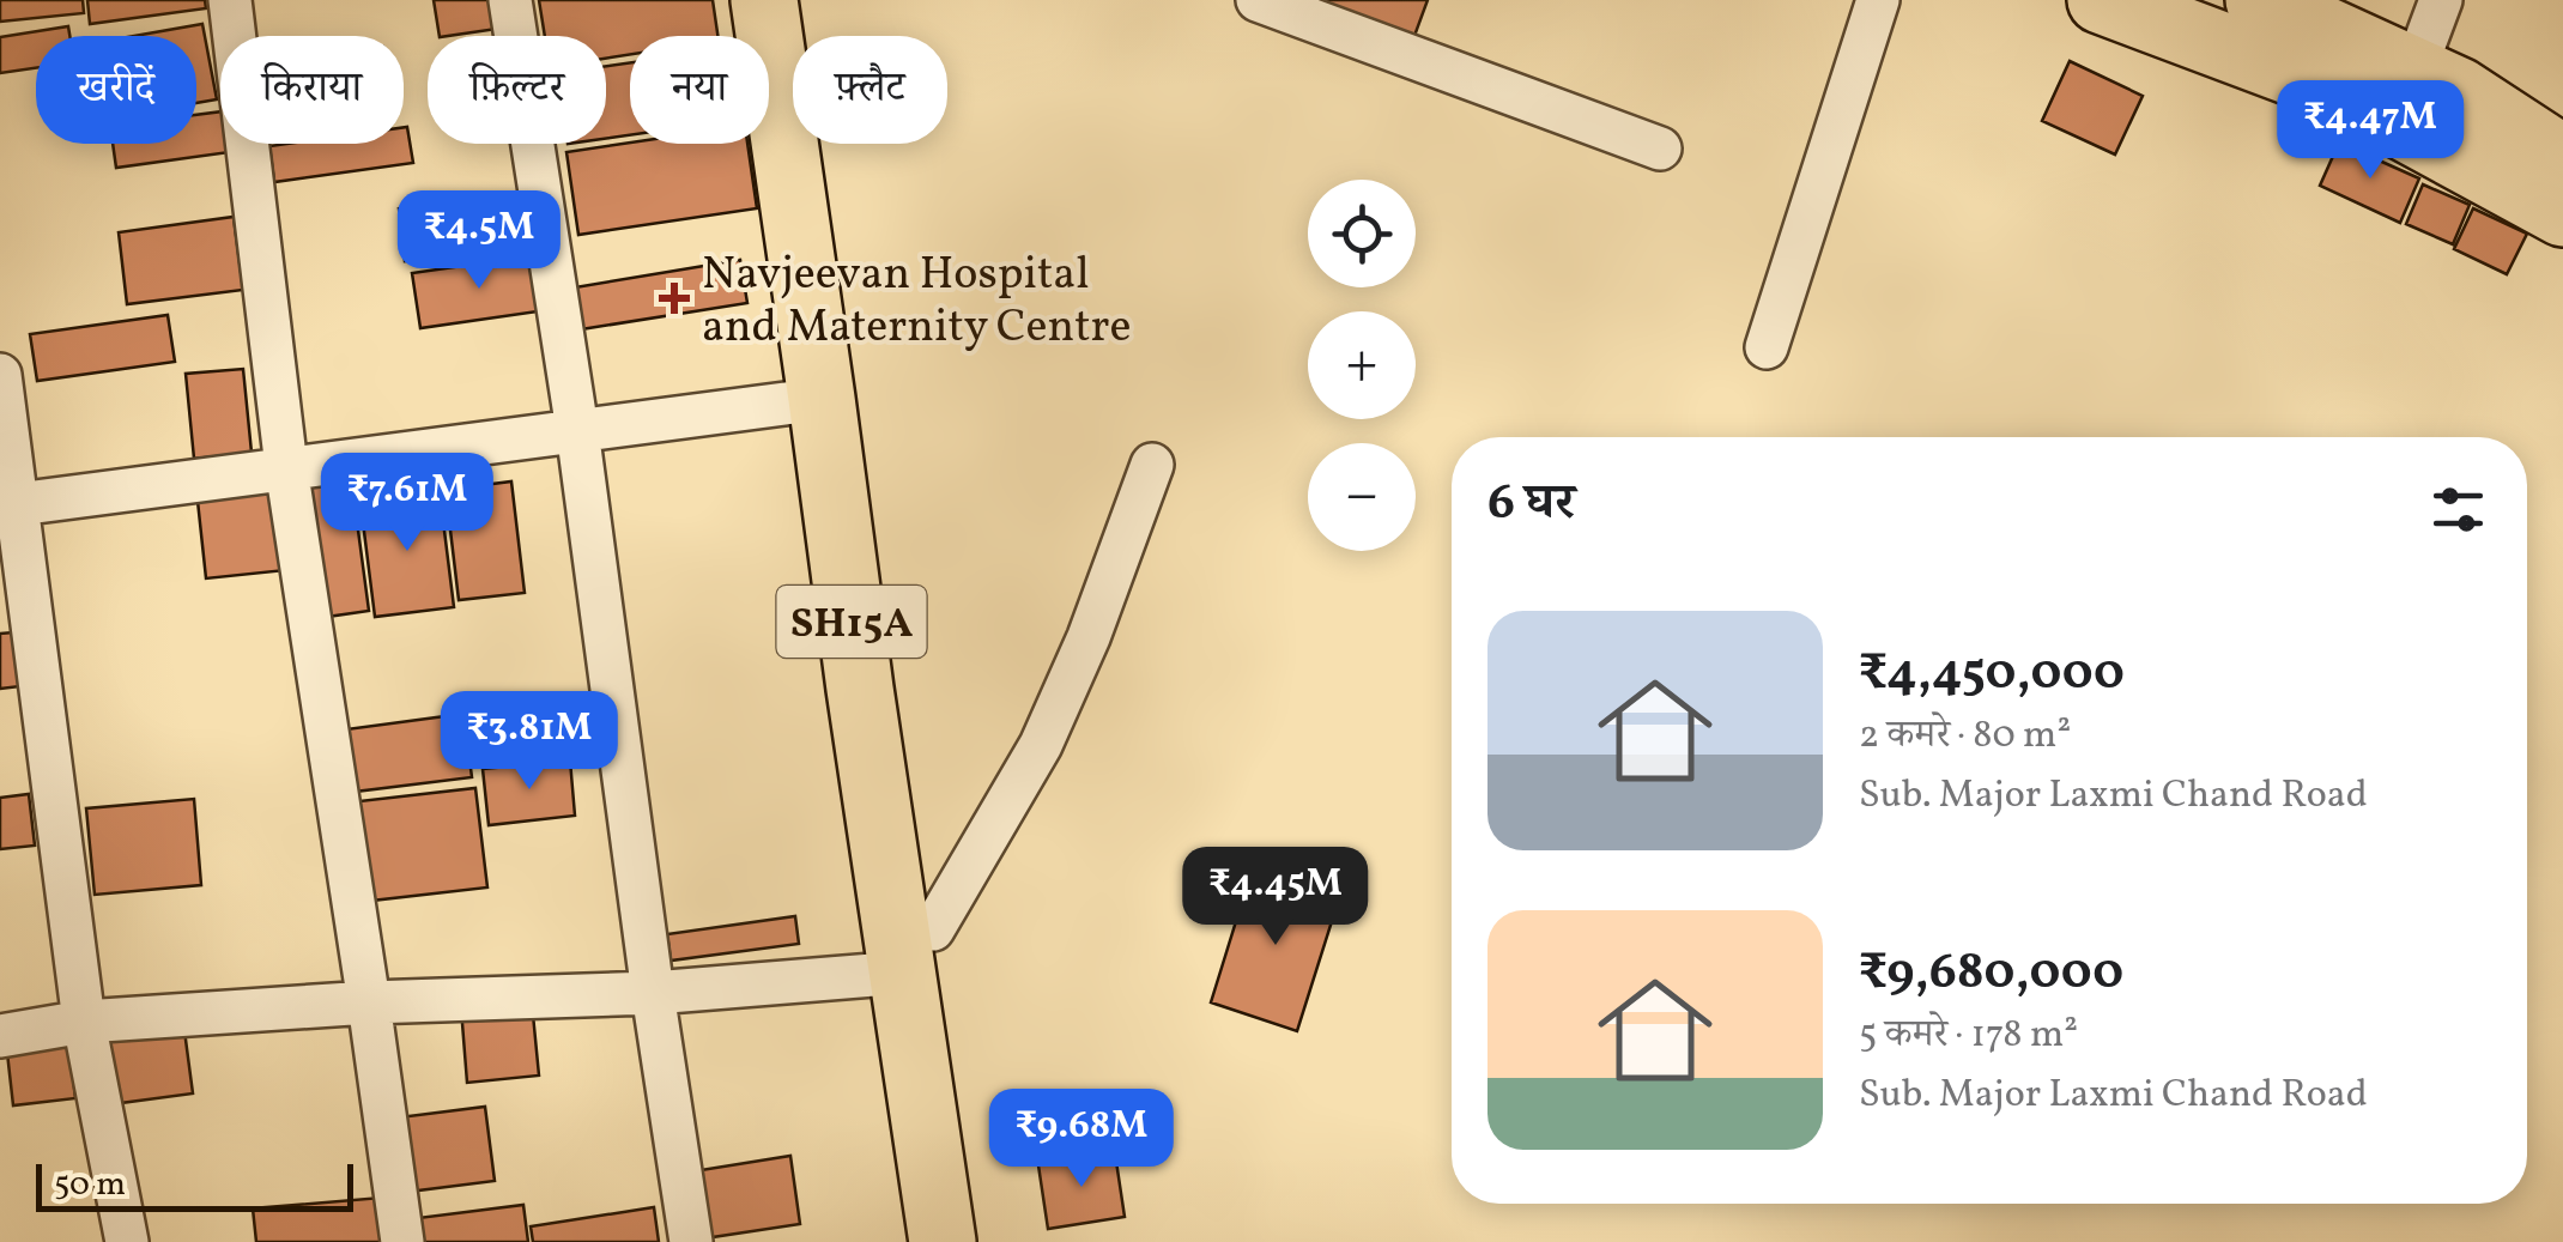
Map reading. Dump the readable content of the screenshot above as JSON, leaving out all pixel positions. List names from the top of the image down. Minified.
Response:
{"streets":{"main road":["SH15A"]},"places":{"health":["Navjeevan Hospital and Maternity Centre"]},"scale_bar":"50 m","page":{"chip":["खरीदें","किराया","फ़िल्टर","नया","फ़्लैट"],"price":["₹4.47M","₹4.5M","₹7.61M","₹3.81M","₹4.45M","₹9.68M"],"map_buttons":["+","−"],"heading":"6 घर","list":[{"name":"₹4,450,000","note":"2 कमरे · 80 m² · Sub. Major Laxmi Chand Road"},{"name":"₹9,680,000","note":"5 कमरे · 178 m² · Sub. Major Laxmi Chand Road"}],"scale":"50 m"}}
